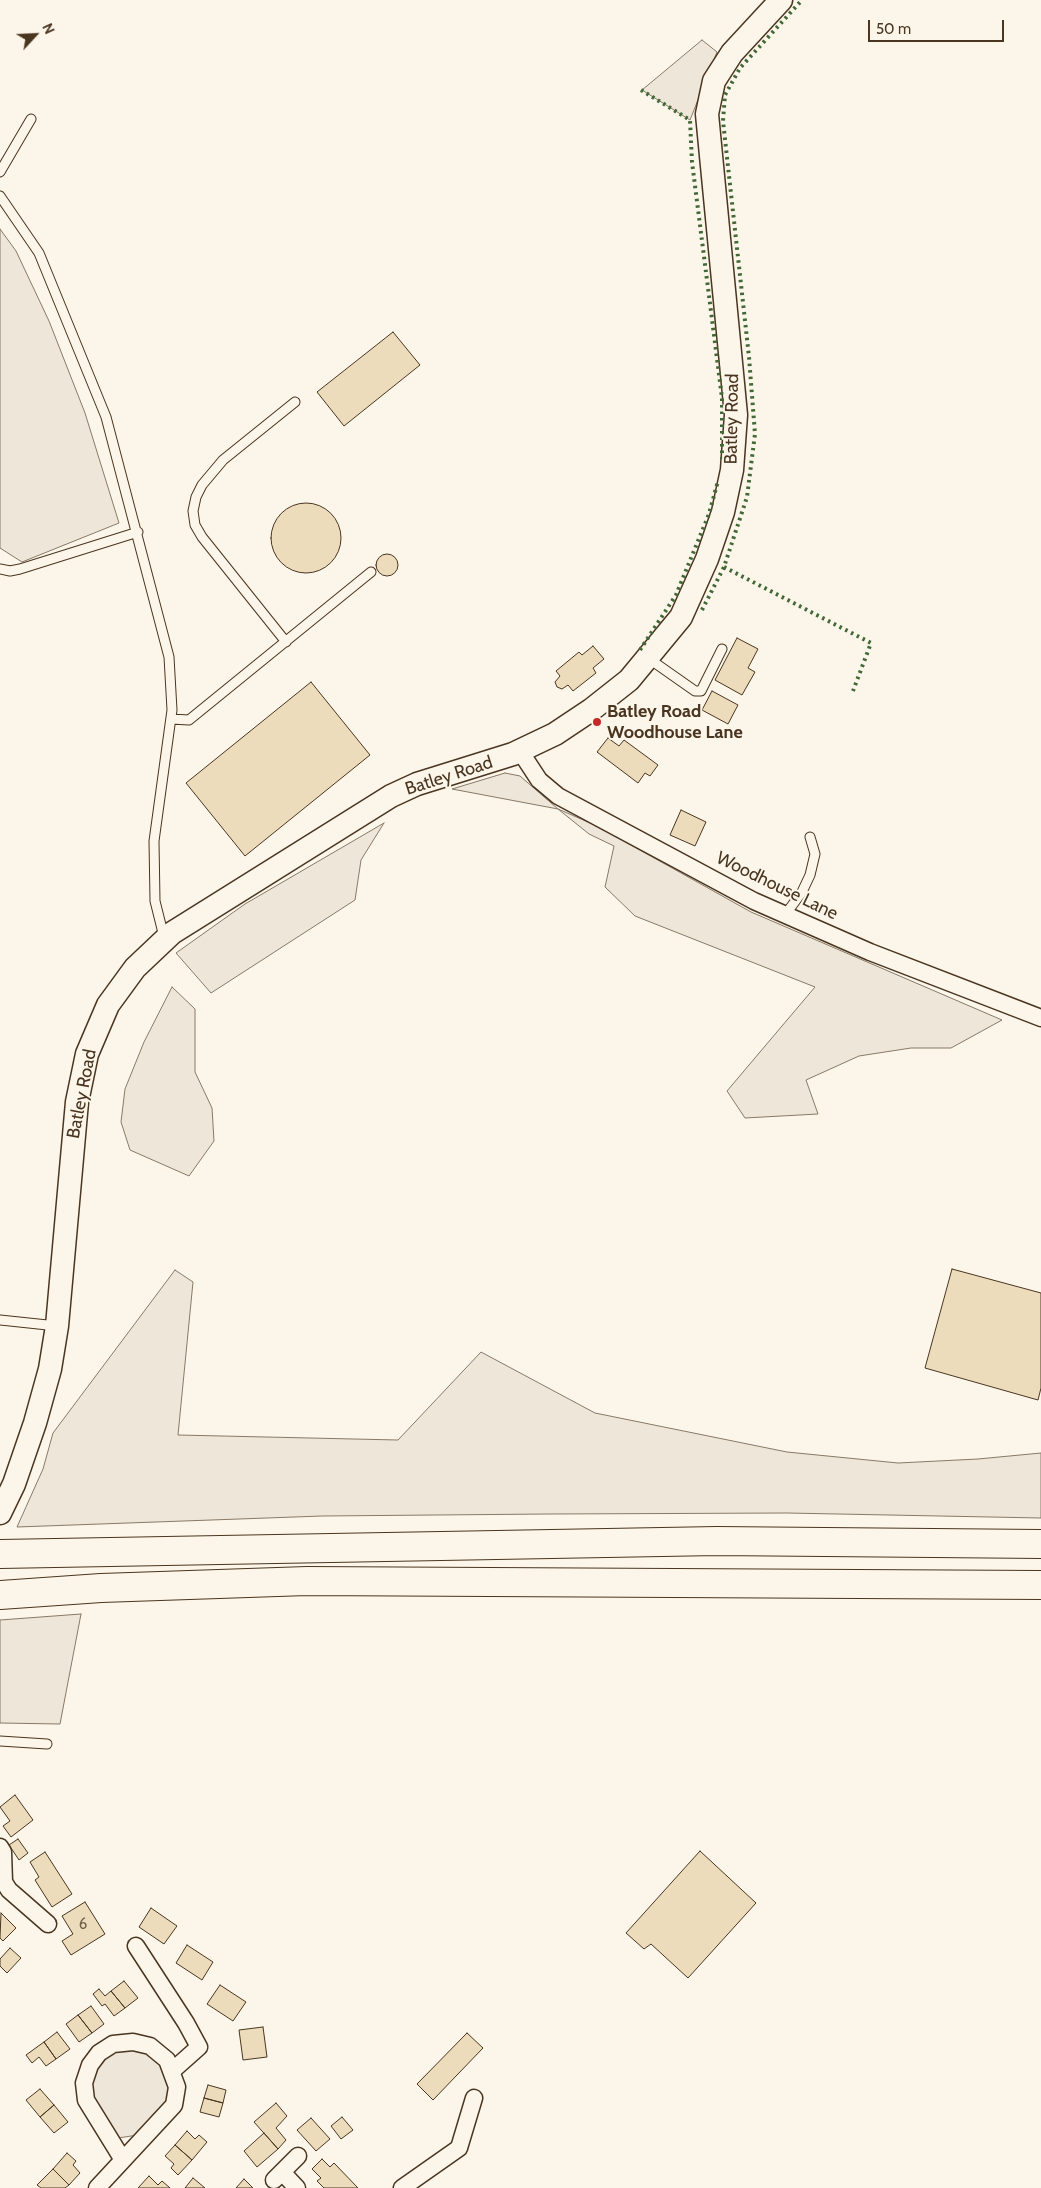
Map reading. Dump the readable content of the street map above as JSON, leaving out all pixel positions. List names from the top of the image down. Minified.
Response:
{"streets":{"street":["Batley Road","Woodhouse Lane"]},"crossings":[["Batley Road","Woodhouse Lane"]],"places":["Batley Road Woodhouse Lane"],"house_numbers":["6"],"scale_bar":"50 m","north":"top right"}
